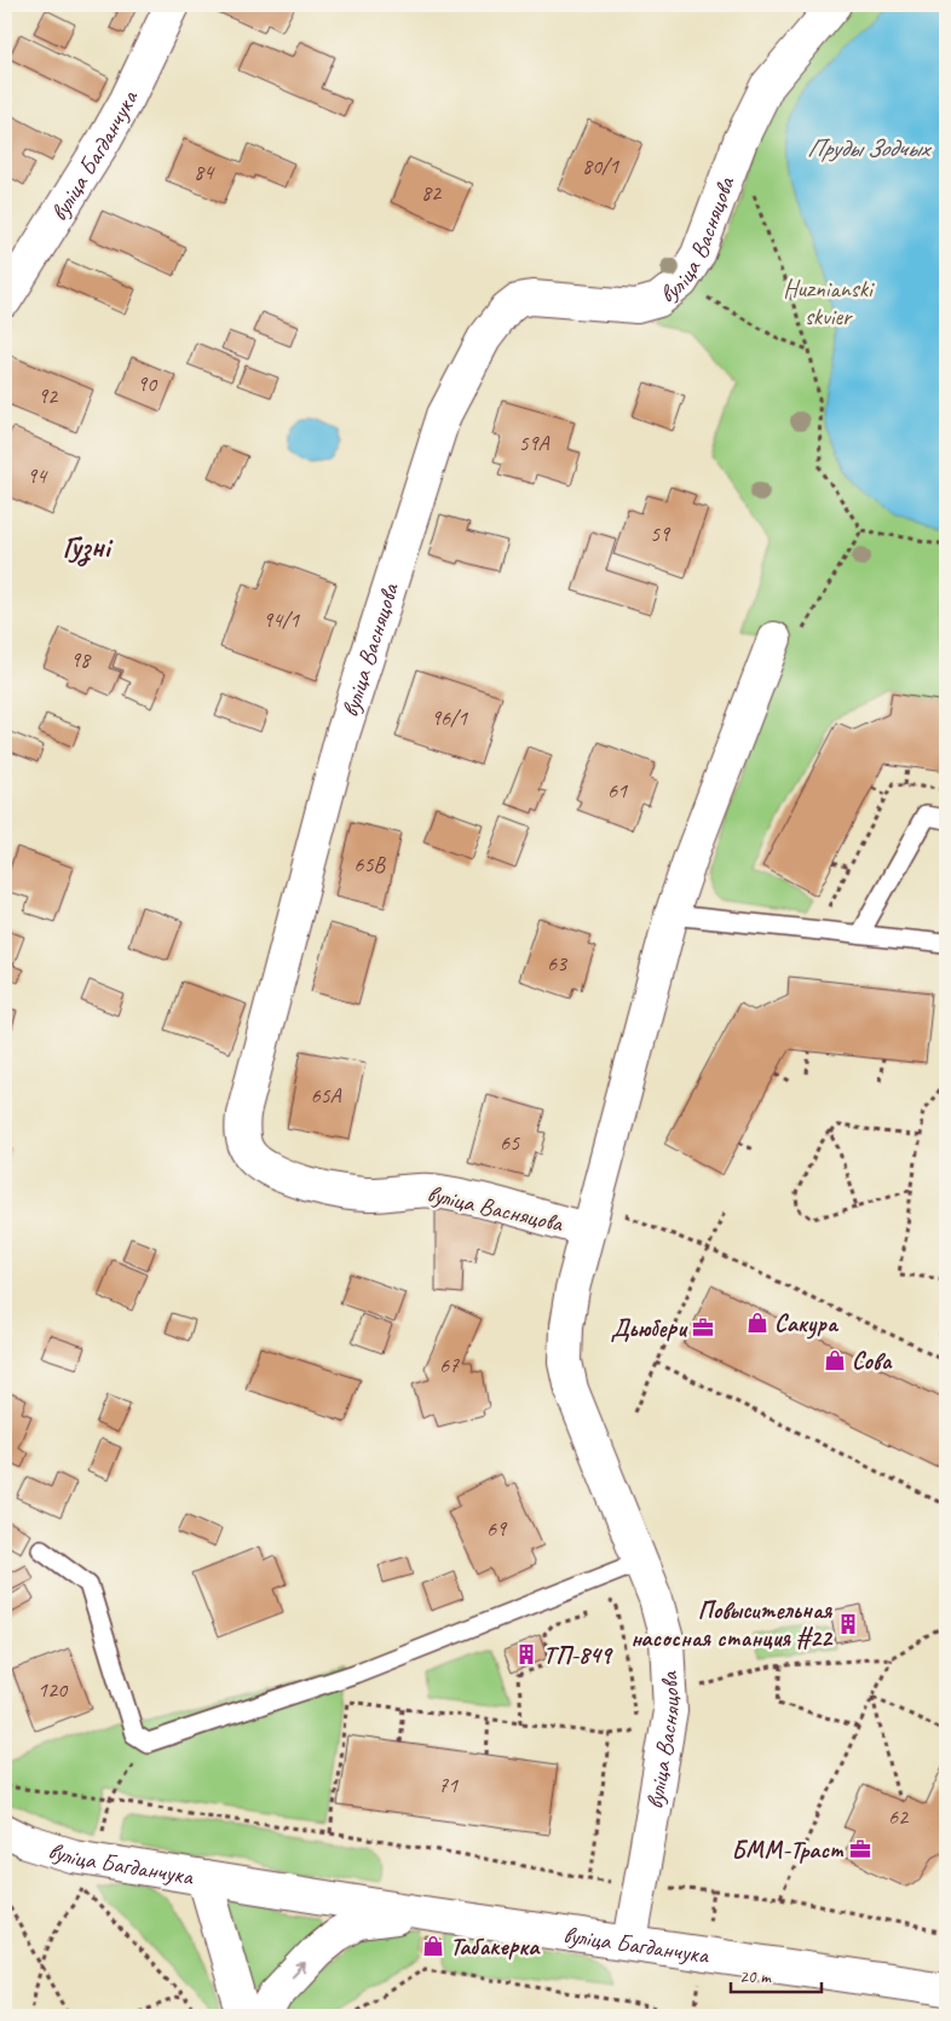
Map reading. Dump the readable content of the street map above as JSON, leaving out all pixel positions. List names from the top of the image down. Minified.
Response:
{"streets":{"street":["вуліца Багданчука","вуліца Васняцова"]},"crossings":[["вуліца Багданчука","вуліца Васняцова"]],"districts":["Гузні"],"water":["Пруды Зодчых"],"parks":["Huznianski skvier"],"places":{"shop":["Сакура","Сова","Табакерка"],"office":["Дьюбери","БММ-Траст"],"building":["Повысительная насосная станция #22","ТП-849"]},"house_numbers":["80/1","84","82","90","92","59А","94","59","94/1","98","96/1","61","65В","63","65А","65","67","69","120","71","62"],"scale_bar":"20 m"}
